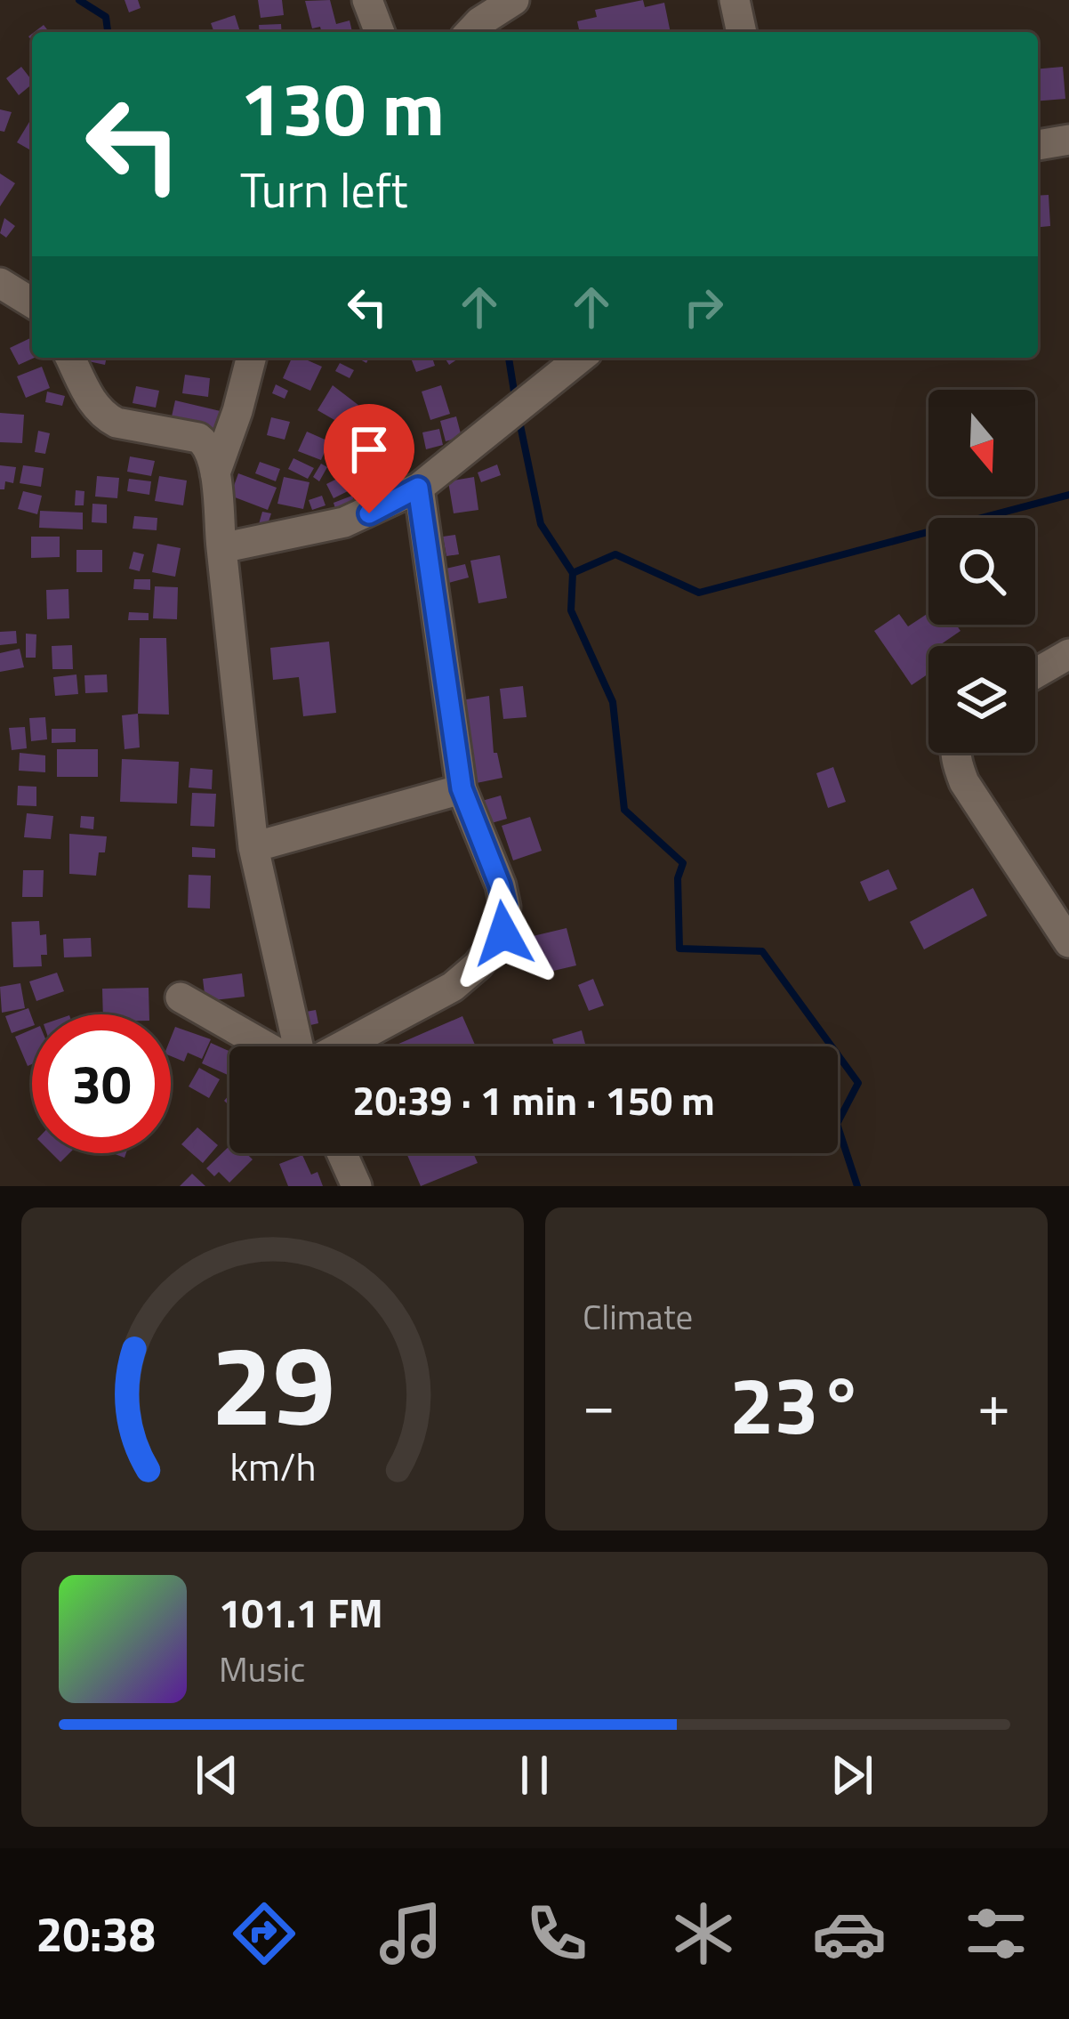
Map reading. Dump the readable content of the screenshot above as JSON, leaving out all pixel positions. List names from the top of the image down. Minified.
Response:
{"north":"bottom","page":{"turn":["130 m","Turn left"],"limit":"30","trip":"20:39 · 1 min · 150 m","tile":"Climate","heat":["−","23°","+"],"song":["101.1 FM","Music"],"tabs":"20:38","gauge":["29","km/h"]}}
